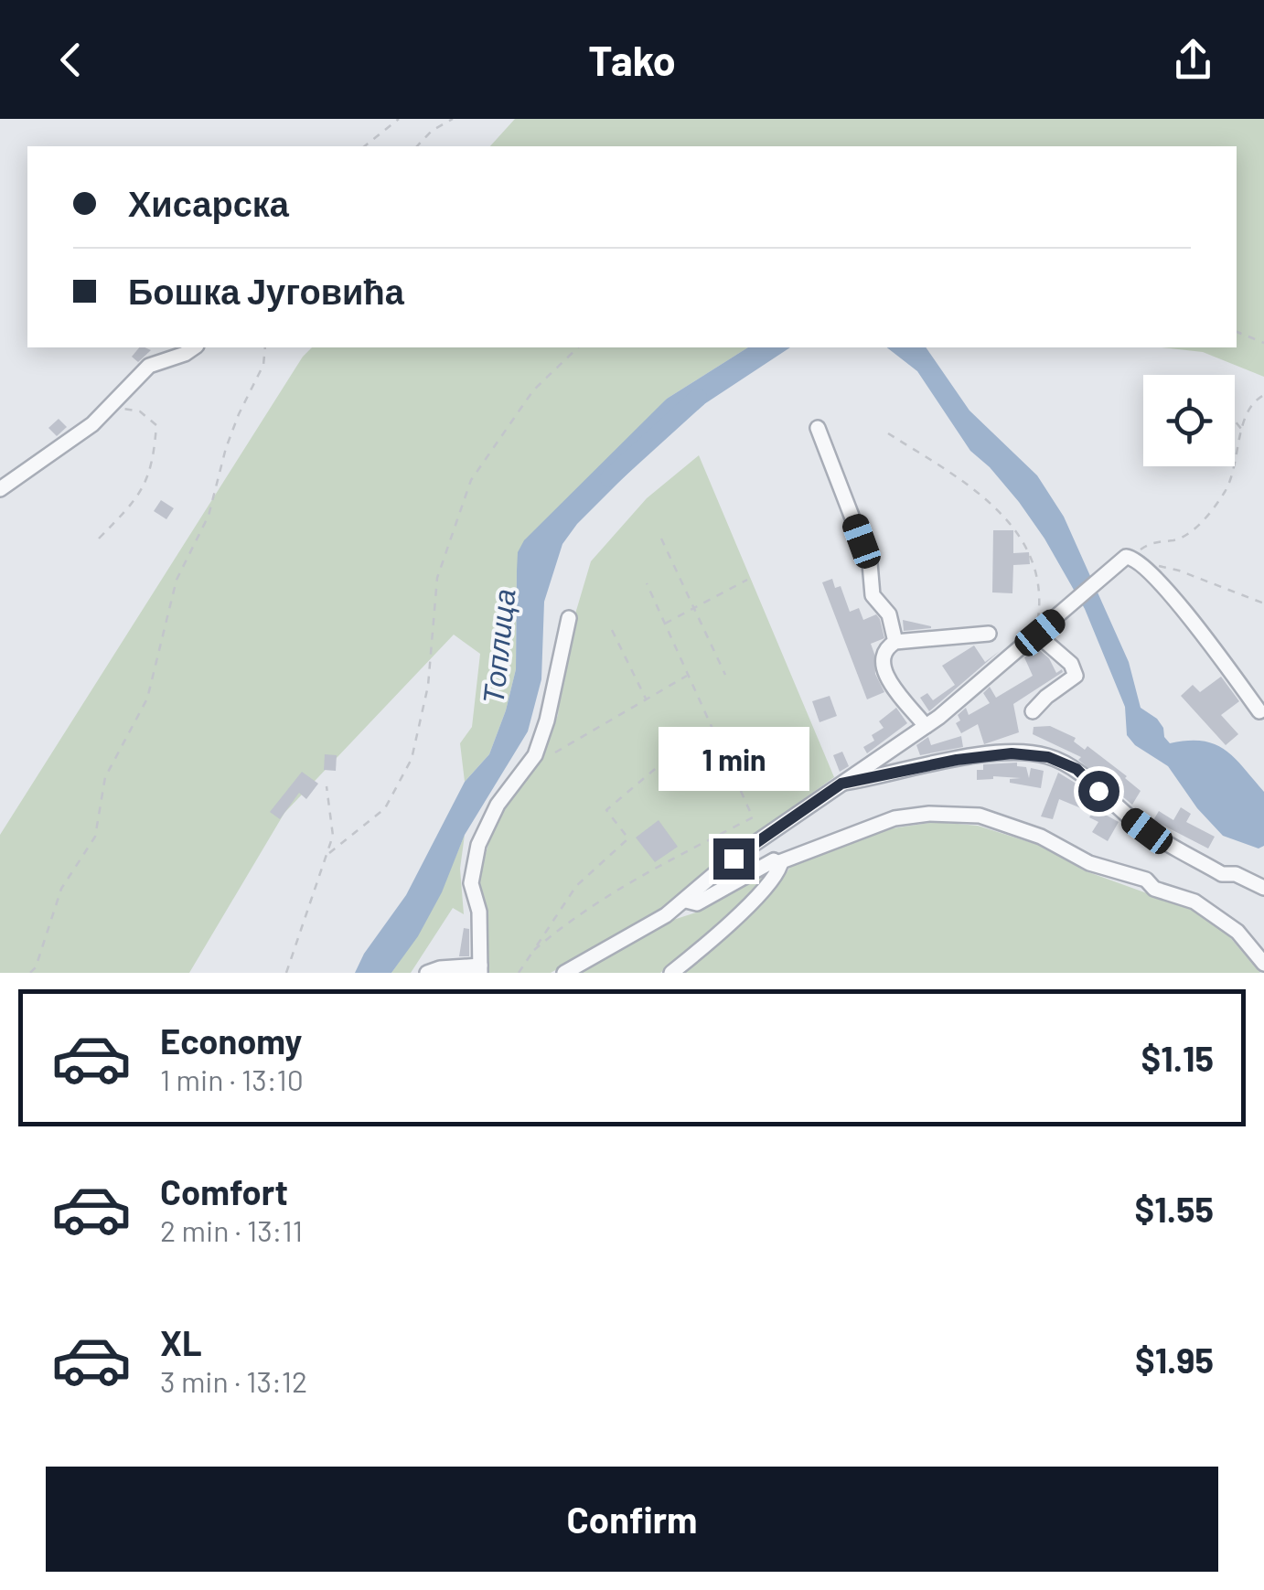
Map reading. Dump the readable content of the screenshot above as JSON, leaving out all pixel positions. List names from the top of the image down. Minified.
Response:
{"water":["Топлица"],"page":{"header":"Tako","banner":["Хисарска","Бошка Југовића"],"bubble":"1 min","list":[{"name":"Economy","note":"1 min · 13:10","value":"$1.15"},{"name":"Comfort","note":"2 min · 13:11","value":"$1.55"},{"name":"XL","note":"3 min · 13:12","value":"$1.95"}],"buttons":"Confirm"}}
